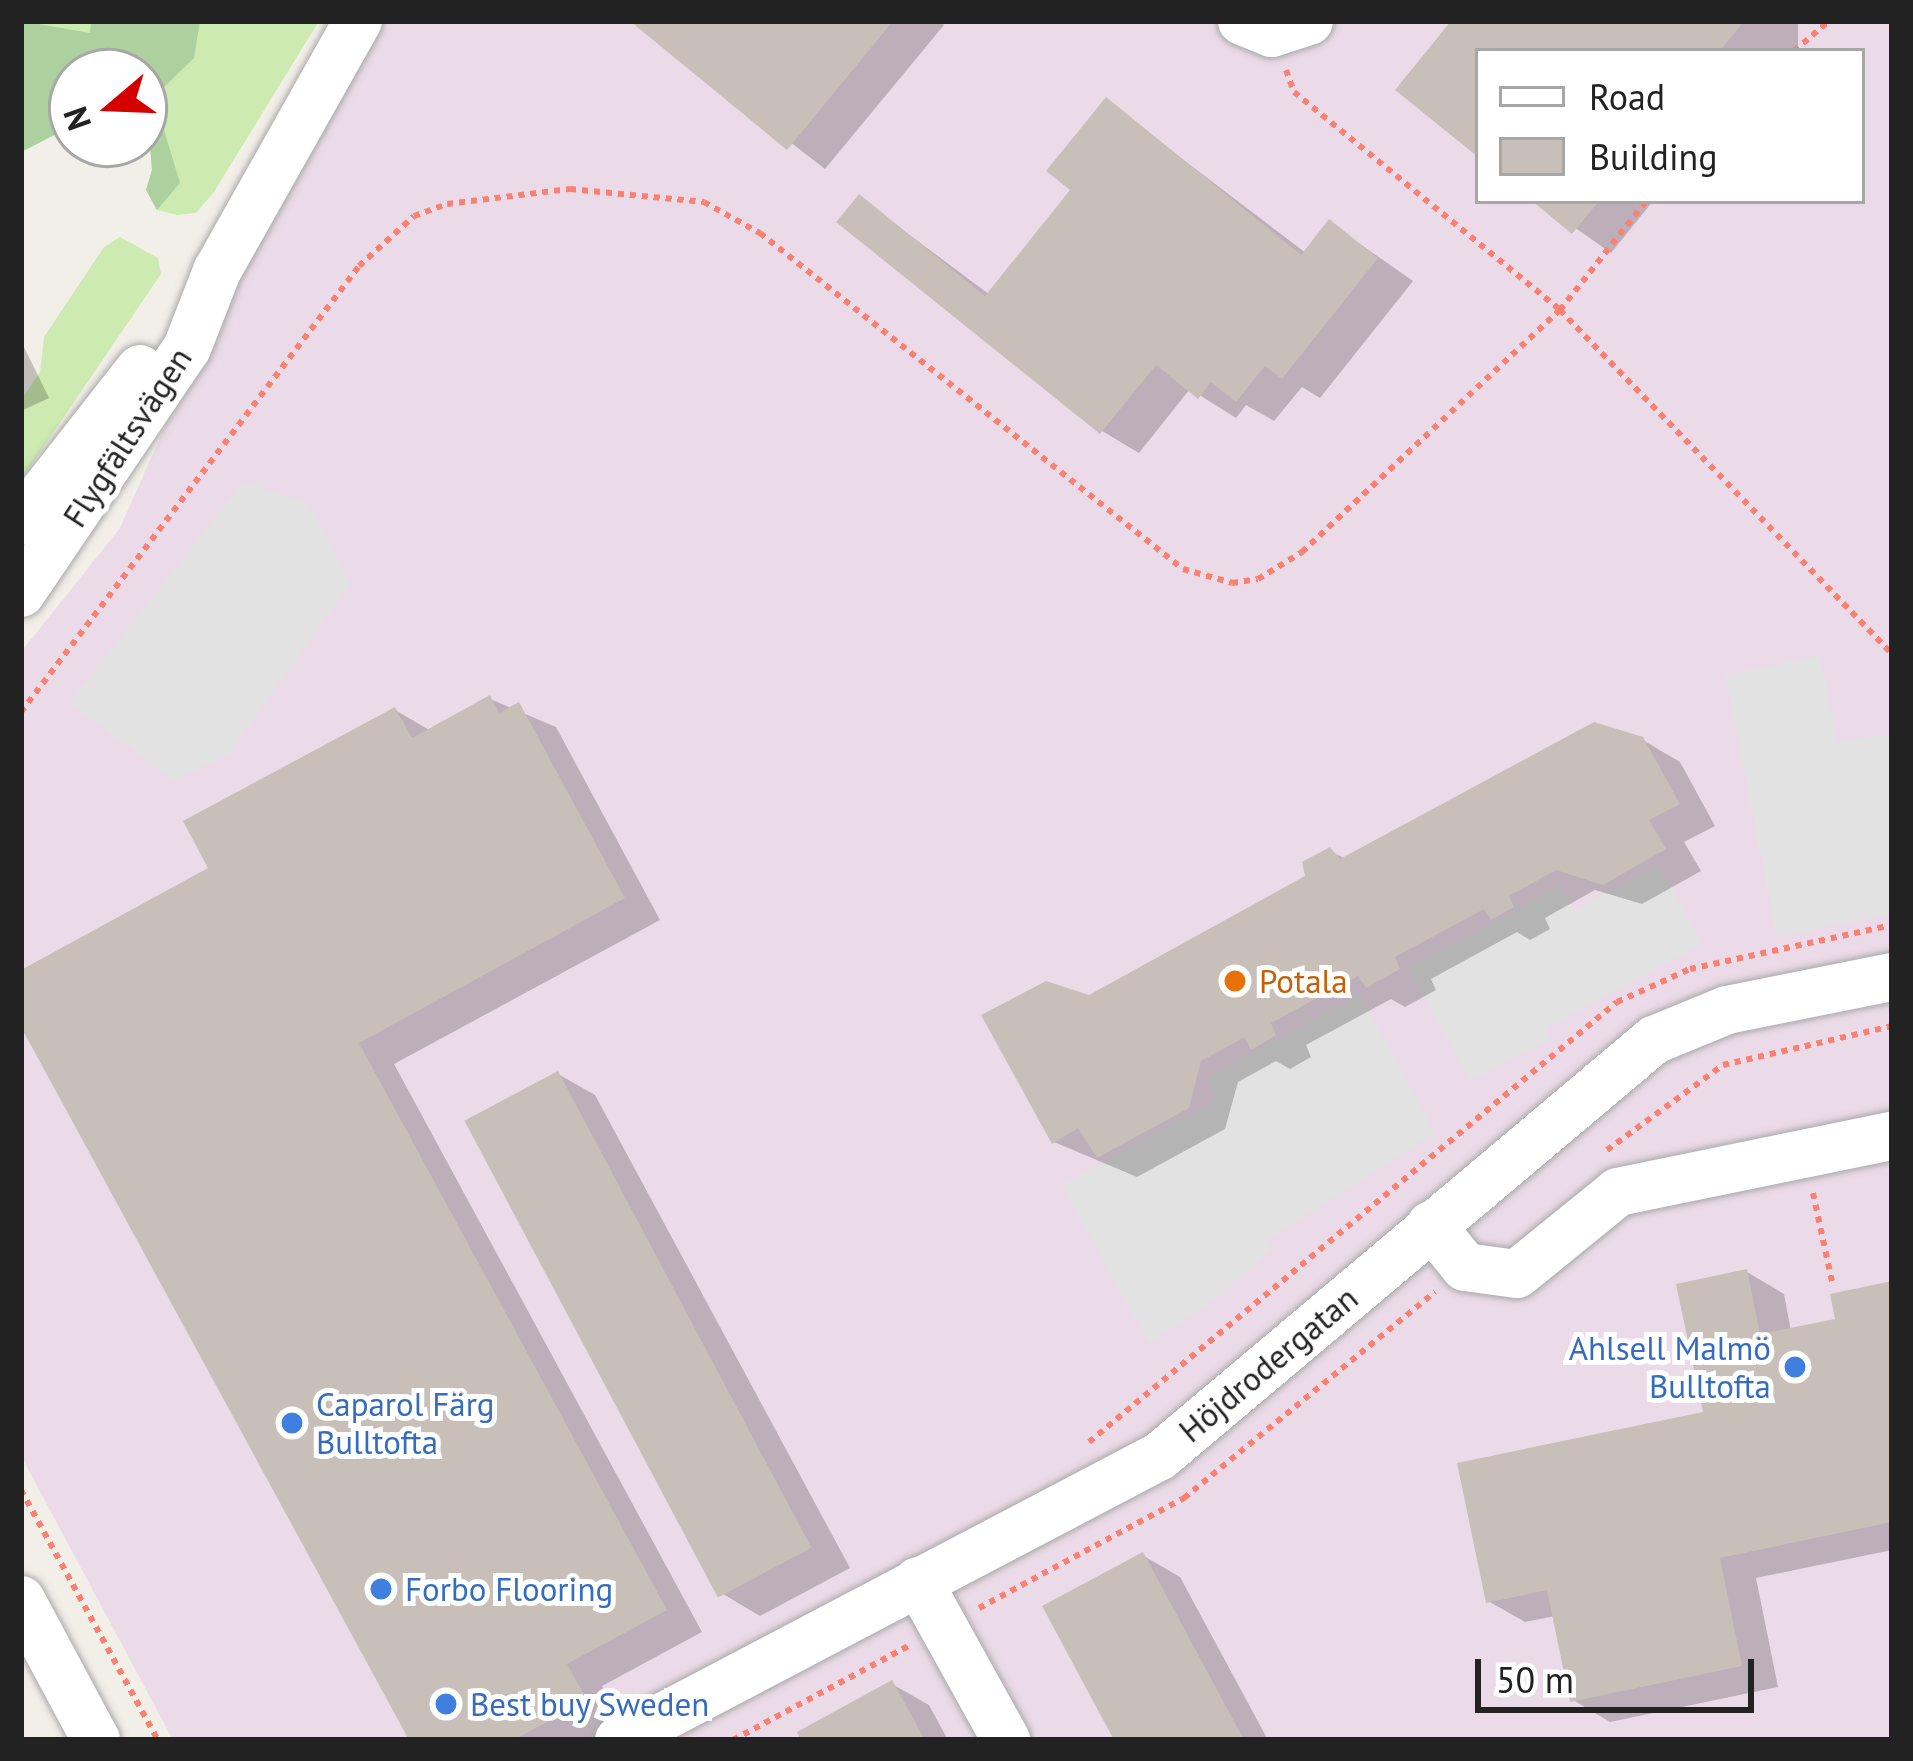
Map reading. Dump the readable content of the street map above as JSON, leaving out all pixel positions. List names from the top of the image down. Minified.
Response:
{"streets":{"street":["Flygfältsvägen","Höjdrodergatan"]},"places":["Potala","Ahlsell Malmö Bulltofta","Caparol Färg Bulltofta","Forbo Flooring","Best buy Sweden"],"legend":["Road","Building"],"scale_bar":"50 m","north":"left"}
